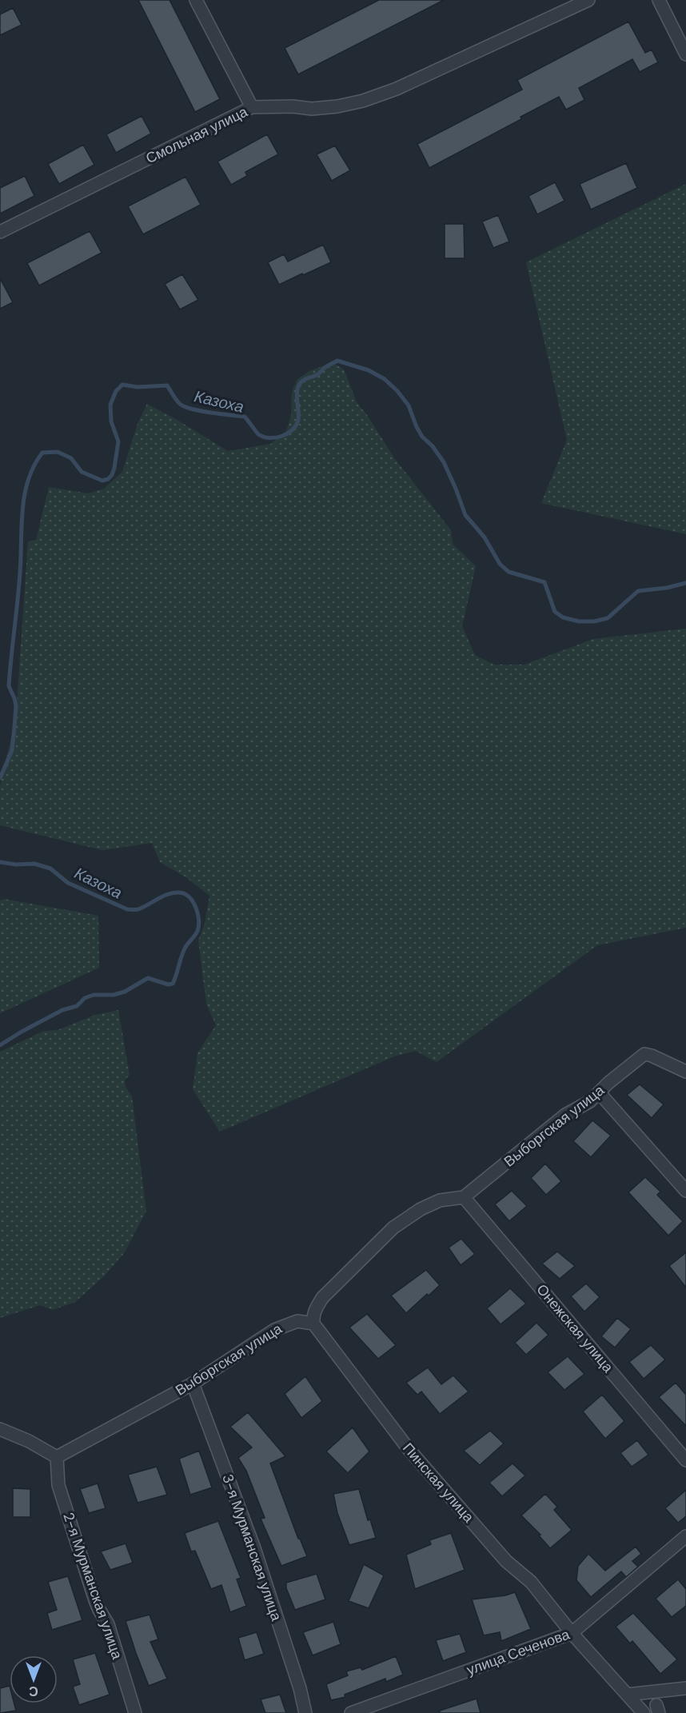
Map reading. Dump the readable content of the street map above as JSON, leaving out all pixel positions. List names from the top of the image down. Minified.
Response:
{"streets":{"street":["Смольная улица","Выборгская улица","Онежская улица","Пинская улица","3-я Мурманская улица","2-я Мурманская улица","улица Сеченова"]},"crossings":[["Выборгская улица","Онежская улица"],["Выборгская улица","Пинская улица"],["Выборгская улица","3-я Мурманская улица"],["Выборгская улица","2-я Мурманская улица"],["Пинская улица","улица Сеченова"]],"water":["Казоха"],"north":"bottom"}
